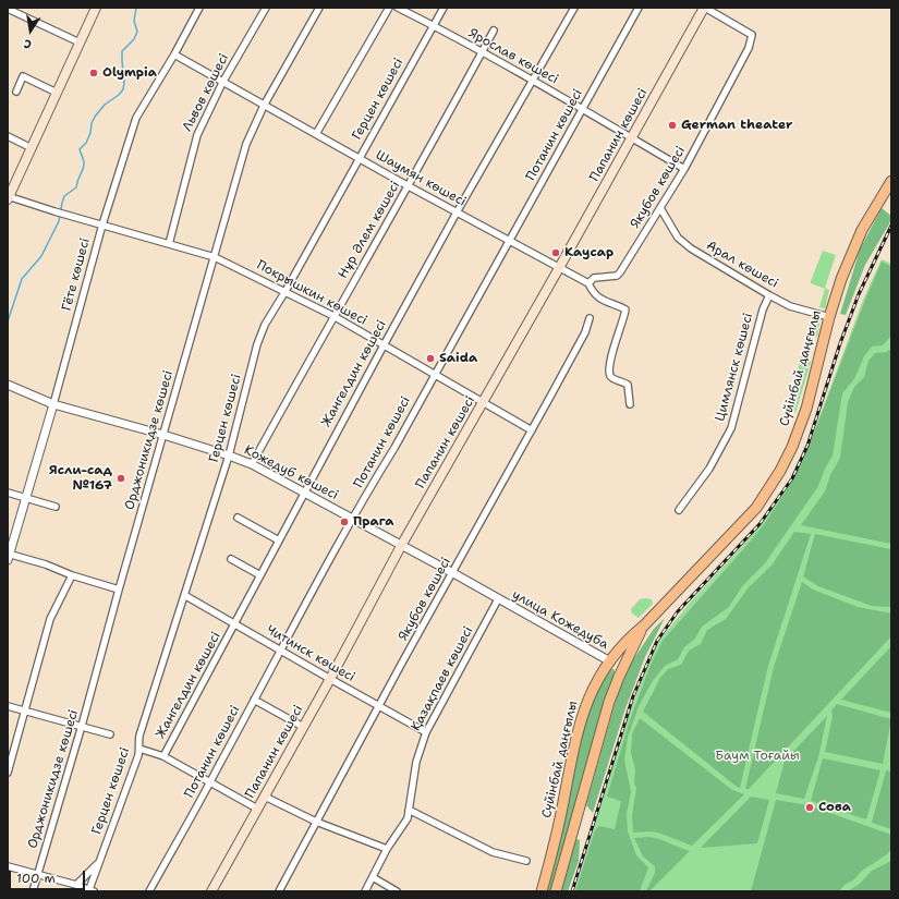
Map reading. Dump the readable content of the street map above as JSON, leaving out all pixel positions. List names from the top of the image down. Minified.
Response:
{"streets":{"main road":["Папанин көшесі","Сүйінбай даңғылы"],"street":["Ярослав көшесі","Львов көшесі","Герцен көшесі","Потанин көшесі","Шаумян көшесі","Якубов көшесі","Нұр Әлем көшесі","Арал көшесі","Гёте көшесі","Покрышкин көшесі","Цимлянск көшесі","Жангелдин көшесі","Орджоникидзе көшесі","Кожедуб көшесі","улица Кожедуба","Читинск көшесі","Қазақпаев көшесі"]},"crossings":[["Ярослав көшесі","Герцен көшесі"],["Ярослав көшесі","Потанин көшесі"],["Ярослав көшесі","Папанин көшесі"],["Ярослав көшесі","Якубов көшесі"],["Ярослав көшесі","Нұр Әлем көшесі"],["Ярослав көшесі","Жангелдин көшесі"],["Львов көшесі","Шаумян көшесі"],["Львов көшесі","Покрышкин көшесі"],["Герцен көшесі","Шаумян көшесі"],["Герцен көшесі","Покрышкин көшесі"],["Герцен көшесі","Кожедуб көшесі"],["Герцен көшесі","Читинск көшесі"],["Потанин көшесі","Шаумян көшесі"],["Потанин көшесі","Покрышкин көшесі"],["Потанин көшесі","Кожедуб көшесі"],["Потанин көшесі","Читинск көшесі"],["Папанин көшесі","Шаумян көшесі"],["Папанин көшесі","Якубов көшесі"],["Папанин көшесі","Покрышкин көшесі"],["Папанин көшесі","Кожедуб көшесі"],["Папанин көшесі","Читинск көшесі"],["Шаумян көшесі","Якубов көшесі"],["Шаумян көшесі","Нұр Әлем көшесі"],["Шаумян көшесі","Гёте көшесі"],["Шаумян көшесі","Жангелдин көшесі"],["Шаумян көшесі","Орджоникидзе көшесі"],["Якубов көшесі","Арал көшесі"],["Якубов көшесі","Покрышкин көшесі"],["Якубов көшесі","Кожедуб көшесі"],["Якубов көшесі","Читинск көшесі"],["Нұр Әлем көшесі","Покрышкин көшесі"],["Нұр Әлем көшесі","Кожедуб көшесі"],["Арал көшесі","Цимлянск көшесі"],["Арал көшесі","Сүйінбай даңғылы"],["Гёте көшесі","Покрышкин көшесі"],["Гёте көшесі","Кожедуб көшесі"],["Покрышкин көшесі","Жангелдин көшесі"],["Покрышкин көшесі","Орджоникидзе көшесі"],["Сүйінбай даңғылы","улица Кожедуба"],["Жангелдин көшесі","Кожедуб көшесі"],["Жангелдин көшесі","Читинск көшесі"],["Орджоникидзе көшесі","Кожедуб көшесі"],["Кожедуб көшесі","улица Кожедуба"],["Кожедуб көшесі","Қазақпаев көшесі"],["улица Кожедуба","Қазақпаев көшесі"],["Читинск көшесі","Қазақпаев көшесі"]],"parks":["Баум Тоғайы"],"places":["Olympia","German theater","Каусар","Saida","Ясли-сад №167","Прага","Сова"],"scale_bar":"100 m","north":"bottom"}
